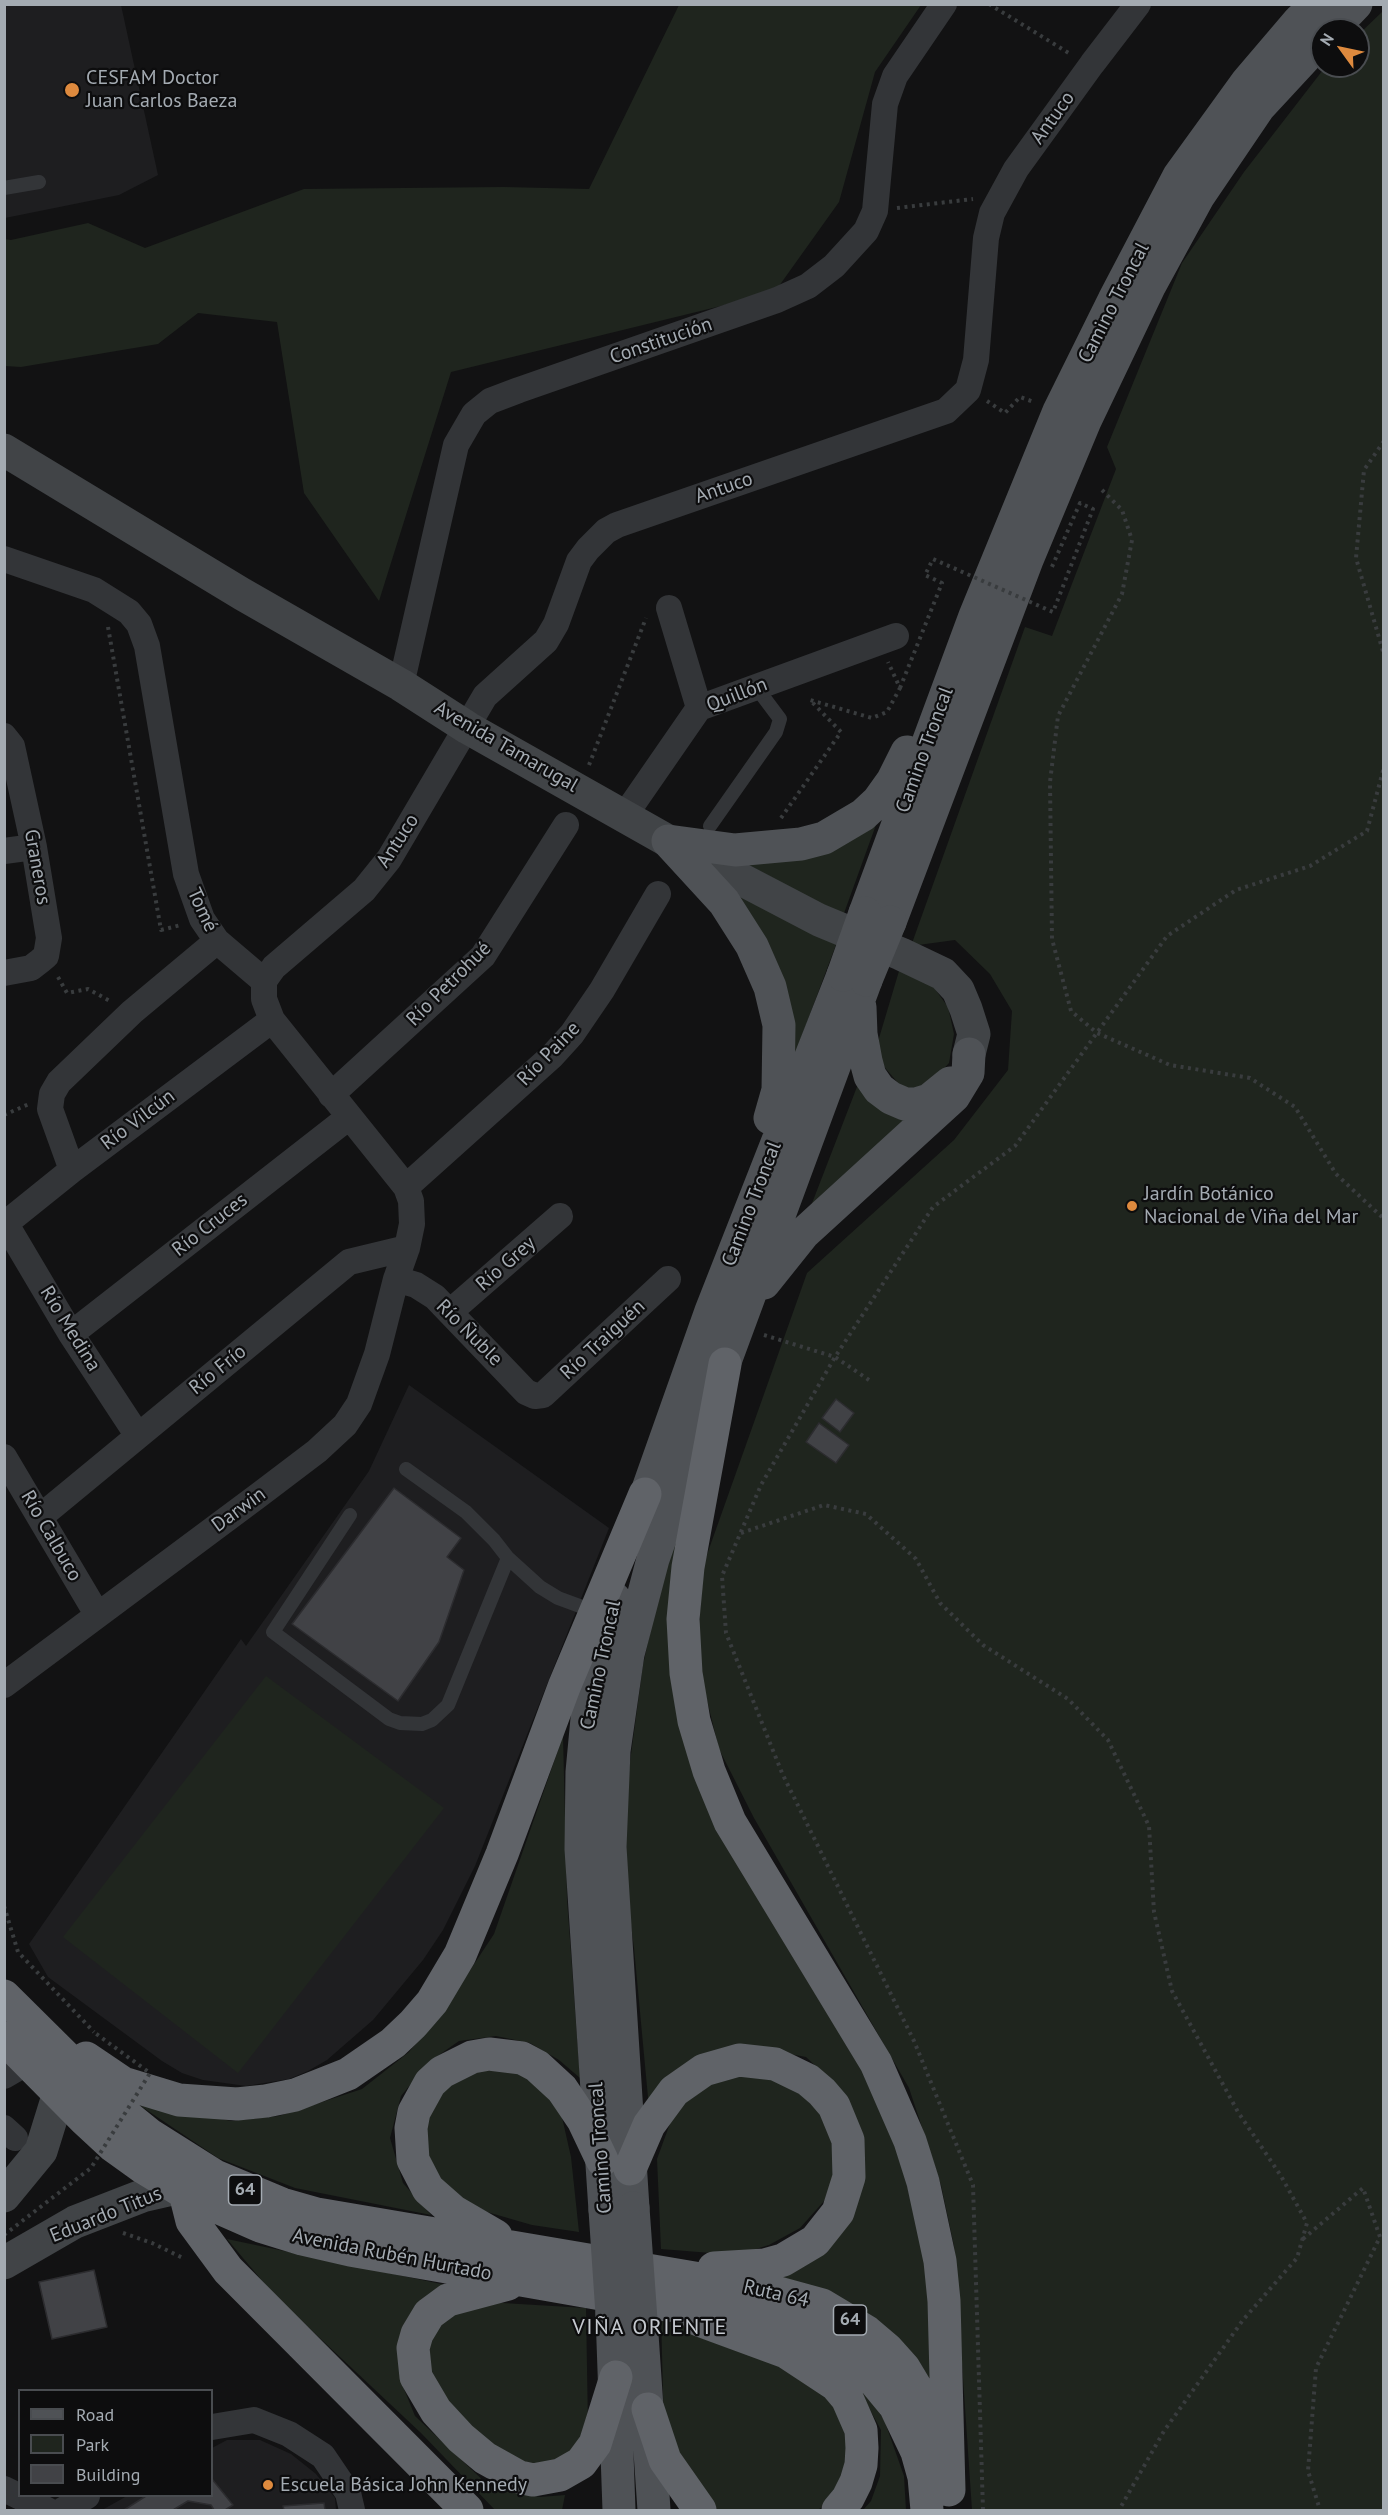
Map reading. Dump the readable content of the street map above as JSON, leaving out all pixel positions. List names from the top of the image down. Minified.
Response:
{"streets":{"highway":["64","Avenida Rubén Hurtado","Ruta 64"],"main road":["Camino Troncal"],"street":["Antuco","Constitución","Quillón","Avenida Tamarugal","Graneros","Tomé","Río Petrohué","Río Paine","Río Vilcún","Río Cruces","Río Grey","Río Medina","Río Ñuble","Río Traiguén","Río Frío","Darwin","Río Calbuco","Eduardo Titus"]},"crossings":[["Antuco","Avenida Tamarugal"],["Antuco","Tomé"],["Camino Troncal","Avenida Rubén Hurtado"],["Camino Troncal","Ruta 64"],["Constitución","Avenida Tamarugal"],["Quillón","Avenida Tamarugal"],["Río Vilcún","Río Medina"],["Río Cruces","Río Medina"],["Río Grey","Río Ñuble"],["Río Medina","Río Frío"],["Río Ñuble","Río Traiguén"],["Río Ñuble","Darwin"],["Río Frío","Río Calbuco"],["Darwin","Río Calbuco"],["Eduardo Titus","Avenida Rubén Hurtado"],["Avenida Rubén Hurtado","Ruta 64"]],"districts":["VIÑA ORIENTE"],"places":["CESFAM Doctor Juan Carlos Baeza","Jardín Botánico Nacional de Viña del Mar","Escuela Básica John Kennedy"],"legend":["Road","Park","Building"],"north":"top left"}
